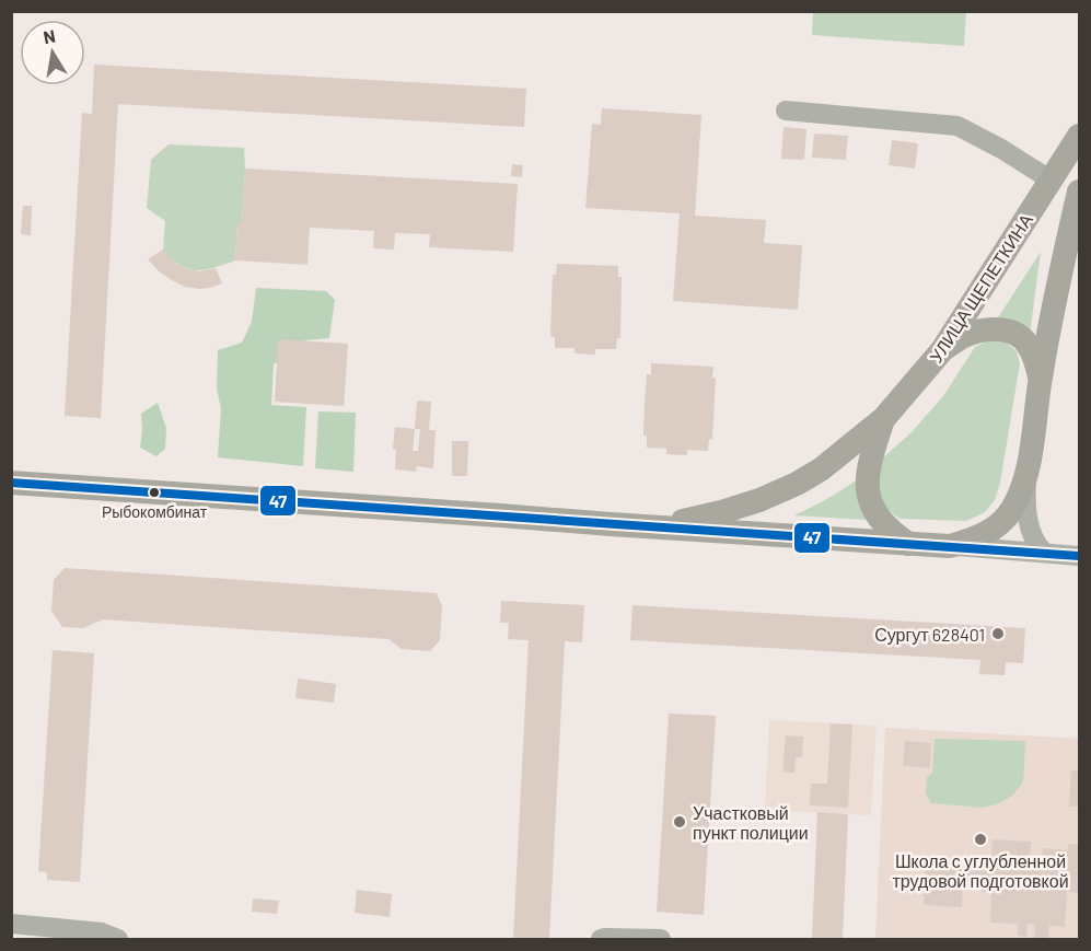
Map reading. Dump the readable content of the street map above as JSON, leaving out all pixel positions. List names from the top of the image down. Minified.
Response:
{"streets":{"main road":["УЛИЦА ЩЕПЕТКИНА"]},"places":["Рыбокомбинат","Сургут 628401","Участковый пункт полиции","Школа с углубленной трудовой подготовкой"],"lines":["transit line 47"],"north":"top"}
